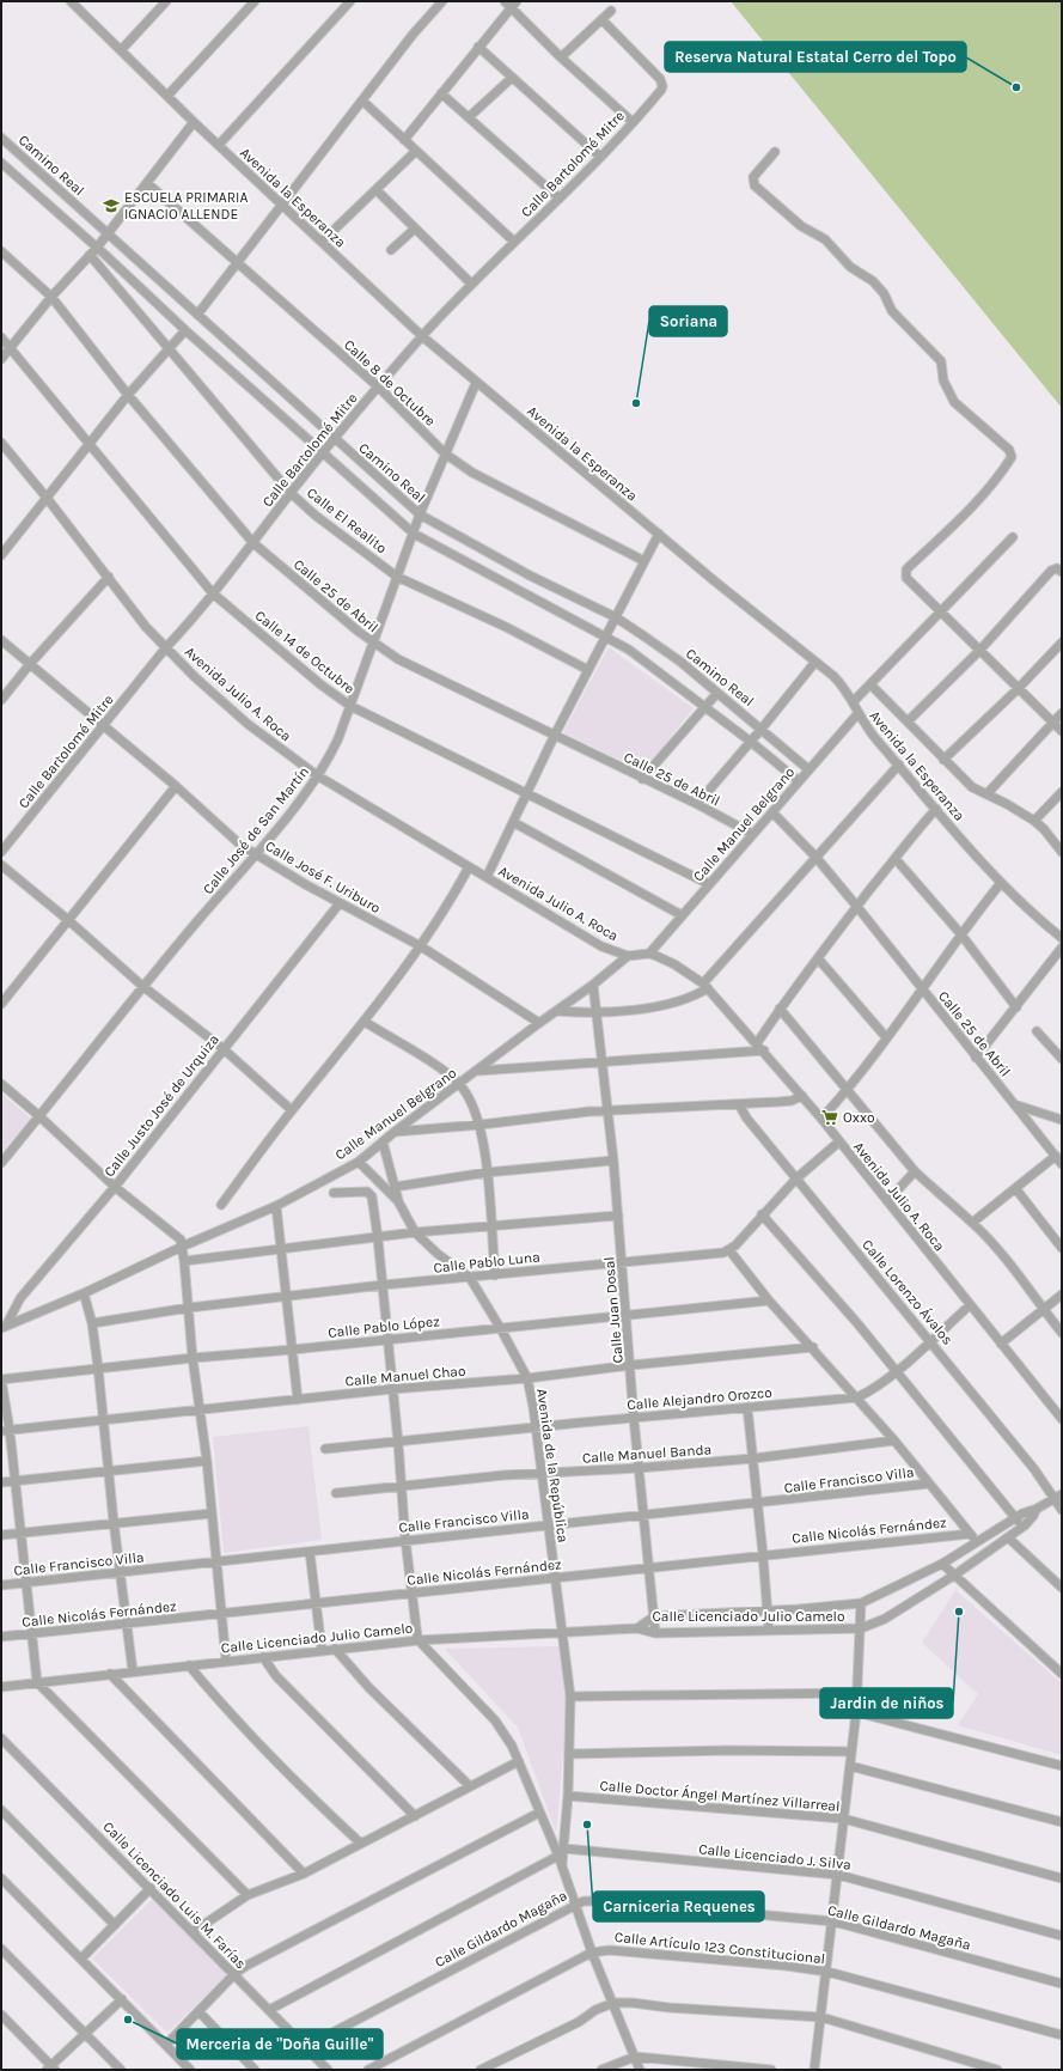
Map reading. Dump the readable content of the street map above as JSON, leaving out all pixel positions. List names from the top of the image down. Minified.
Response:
{"streets":{"street":["Calle Bartolomé Mitre","Camino Real","Avenida la Esperanza","Calle 8 de Octubre","Calle El Realito","Calle 25 de Abril","Calle 14 de Octubre","Avenida Julio A. Roca","Calle Manuel Belgrano","Calle José de San Martín","Calle José F. Uriburo","Calle Justo José de Urquiza","Calle Pablo Luna","Calle Lorenzo Ávalos","Calle Juan Dosal","Calle Pablo López","Calle Manuel Chao","Calle Alejandro Orozco","Calle Manuel Banda","Avenida de la República","Calle Francisco Villa","Calle Nicolás Fernández","Calle Licenciado Julio Camelo","Calle Doctor Ángel Martínez Villarreal","Calle Licenciado J. Silva","Calle Licenciado Luis M. Farías","Calle Gildardo Magaña","Calle Artículo 123 Constitucional"]},"crossings":[["Calle Bartolomé Mitre","Camino Real"],["Calle Bartolomé Mitre","Avenida la Esperanza"],["Calle Bartolomé Mitre","Calle 8 de Octubre"],["Calle Bartolomé Mitre","Calle El Realito"],["Calle Bartolomé Mitre","Calle 25 de Abril"],["Calle Bartolomé Mitre","Calle 14 de Octubre"],["Calle Bartolomé Mitre","Avenida Julio A. Roca"],["Calle Bartolomé Mitre","Calle José F. Uriburo"],["Camino Real","Calle Manuel Belgrano"],["Camino Real","Calle José de San Martín"],["Avenida la Esperanza","Calle Manuel Belgrano"],["Avenida la Esperanza","Calle José de San Martín"],["Calle 8 de Octubre","Calle José de San Martín"],["Calle El Realito","Calle José de San Martín"],["Calle 25 de Abril","Calle Manuel Belgrano"],["Calle 25 de Abril","Calle José de San Martín"],["Calle 14 de Octubre","Calle Manuel Belgrano"],["Calle 14 de Octubre","Calle José de San Martín"],["Avenida Julio A. Roca","Calle Manuel Belgrano"],["Avenida Julio A. Roca","Calle José de San Martín"],["Avenida Julio A. Roca","Calle Alejandro Orozco"],["Calle Manuel Belgrano","Calle José F. Uriburo"],["Calle Manuel Belgrano","Calle Justo José de Urquiza"],["Calle Manuel Belgrano","Calle Juan Dosal"],["Calle Manuel Belgrano","Avenida de la República"],["Calle José de San Martín","Calle José F. Uriburo"],["Calle José F. Uriburo","Calle Justo José de Urquiza"],["Calle Pablo Luna","Calle Juan Dosal"],["Calle Pablo Luna","Avenida de la República"],["Calle Lorenzo Ávalos","Calle Alejandro Orozco"],["Calle Juan Dosal","Calle Pablo López"],["Calle Juan Dosal","Calle Manuel Chao"],["Calle Juan Dosal","Calle Alejandro Orozco"],["Calle Juan Dosal","Calle Manuel Banda"],["Calle Juan Dosal","Calle Francisco Villa"],["Calle Juan Dosal","Calle Nicolás Fernández"],["Calle Juan Dosal","Calle Licenciado Julio Camelo"],["Calle Pablo López","Avenida de la República"],["Calle Manuel Chao","Avenida de la República"],["Calle Alejandro Orozco","Avenida de la República"],["Calle Manuel Banda","Avenida de la República"],["Avenida de la República","Calle Francisco Villa"],["Avenida de la República","Calle Nicolás Fernández"],["Avenida de la República","Calle Licenciado Julio Camelo"],["Avenida de la República","Calle Doctor Ángel Martínez Villarreal"],["Avenida de la República","Calle Licenciado J. Silva"],["Calle Licenciado Luis M. Farías","Calle Gildardo Magaña"]],"places":{"other":["Reserva Natural Estatal Cerro del Topo","Soriana","Jardin de niños","Carniceria Requenes","Merceria de \"Doña Guille\""],"school or university":["ESCUELA PRIMARIA IGNACIO ALLENDE"],"supermarket":["Oxxo"]}}
